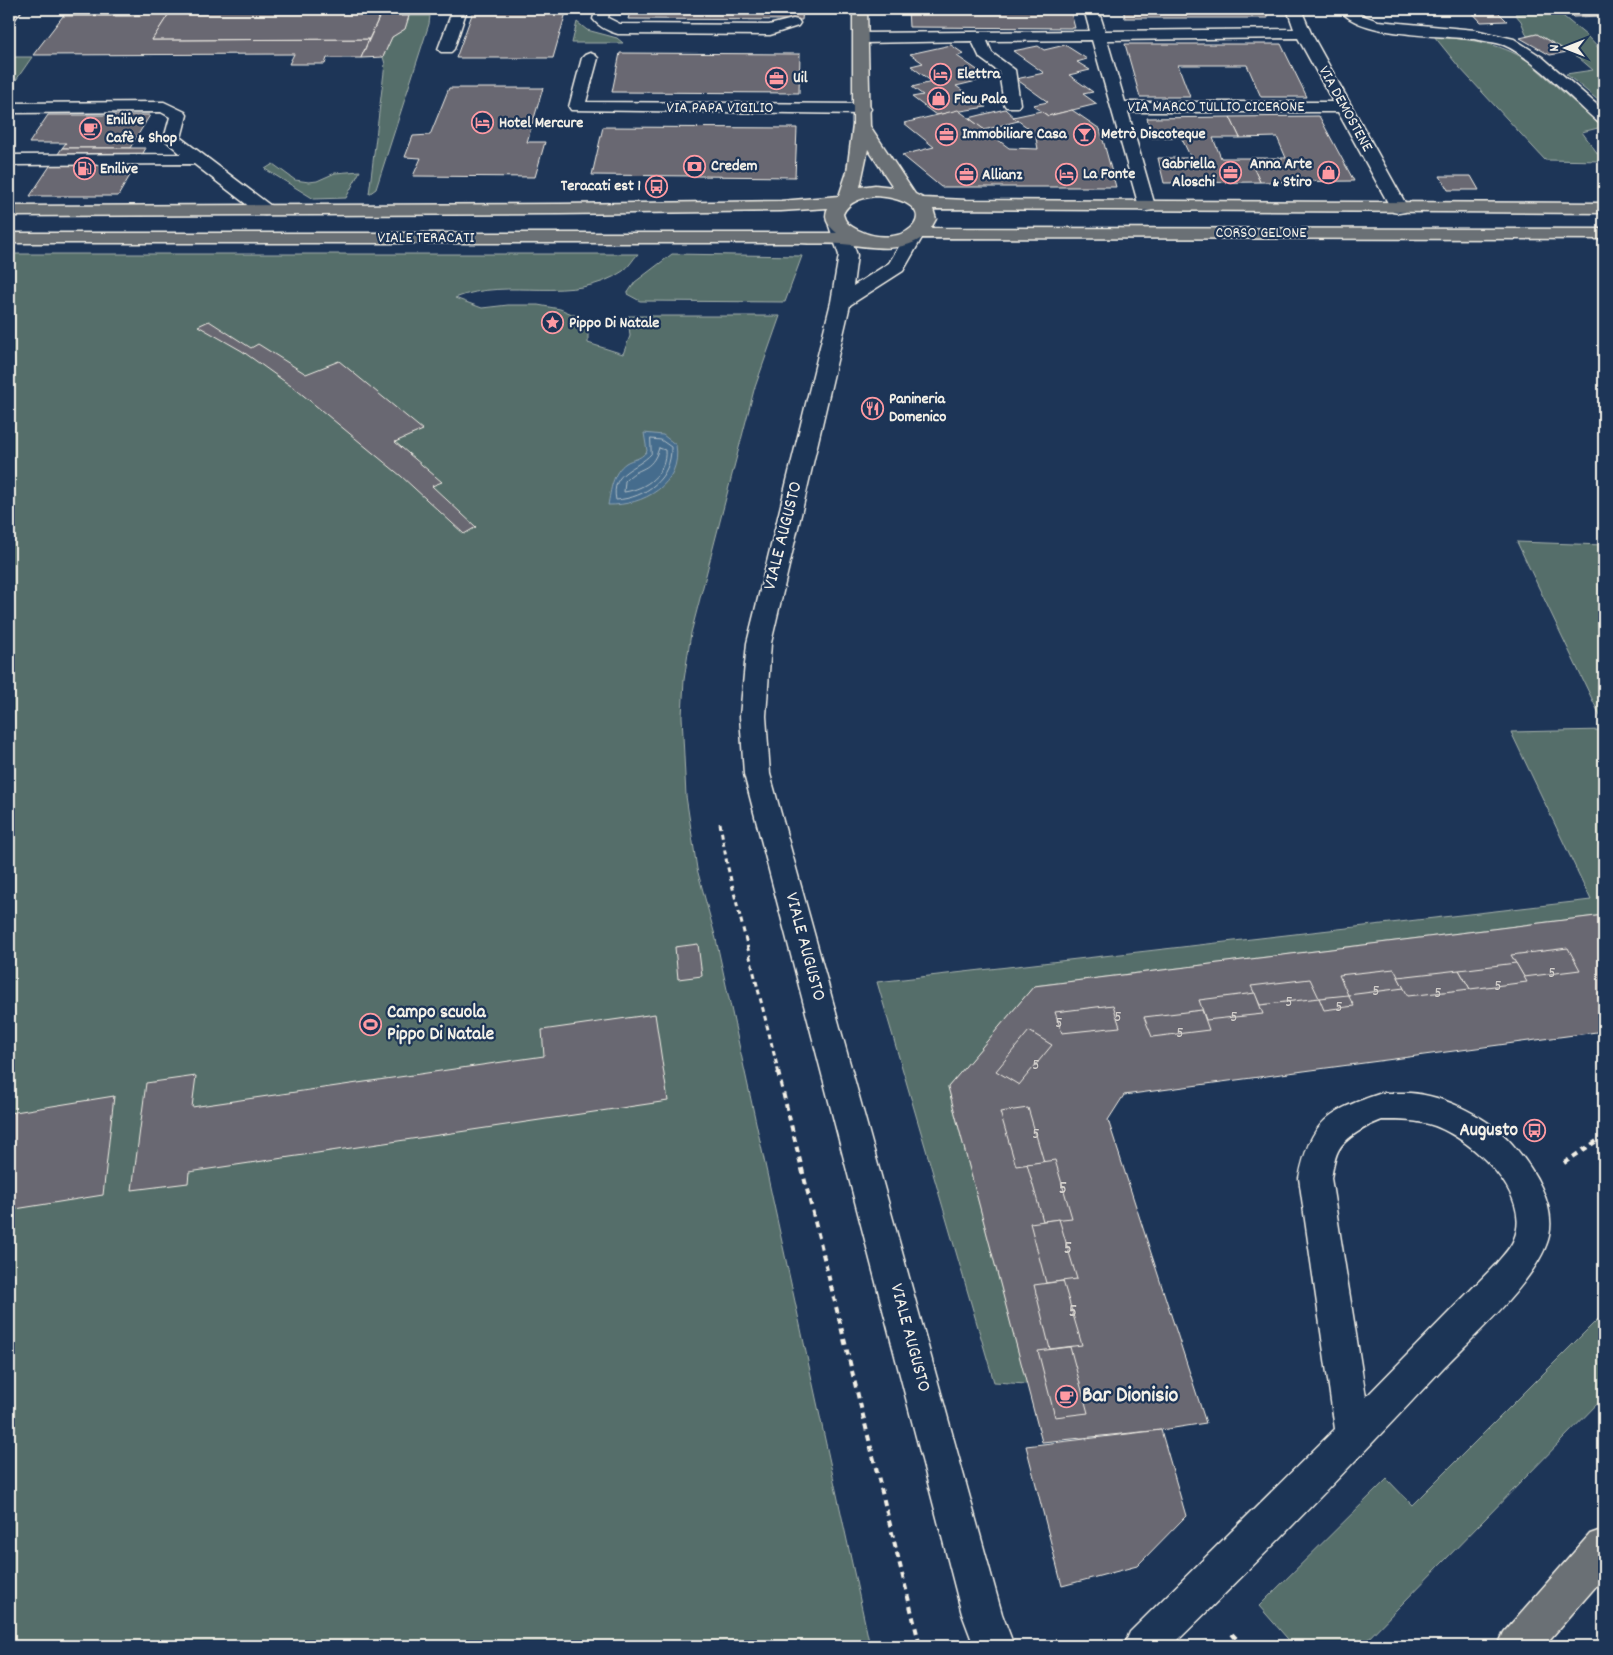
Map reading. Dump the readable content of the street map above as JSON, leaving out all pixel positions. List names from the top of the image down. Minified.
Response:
{"streets":{"main road":["CORSO GELONE","VIALE TERACATI"],"street":["VIA MARCO TULLIO CICERONE","VIA PAPA VIGILIO","VIA DEMOSTENE","VIALE AUGUSTO"]},"crossings":[["VIA MARCO TULLIO CICERONE","VIA DEMOSTENE"],["VIA DEMOSTENE","CORSO GELONE"],["CORSO GELONE","VIALE TERACATI"],["CORSO GELONE","VIALE AUGUSTO"],["VIALE TERACATI","VIALE AUGUSTO"]],"places":{"hotel":["Elettra","Hotel Mercure","La Fonte"],"office":["Uil","Immobiliare Casa","Gabriella Aloschi","Allianz"],"shop":["Ficu Pala","Anna Arte & Stiro"],"cafe":["Enilive Cafè & Shop","Bar Dionisio"],"bar":["Metrò Discoteque"],"bank":["Credem"],"fuel station":["Enilive"],"bus stop":["Teracati est 1","Augusto"],"place":["Pippo Di Natale"],"restaurant":["Panineria Domenico"],"sports":["Campo scuola Pippo Di Natale"]},"house_numbers":["5","5","5","5","5","5","5","5","5","5","5","5","5","5","5"],"north":"left"}
